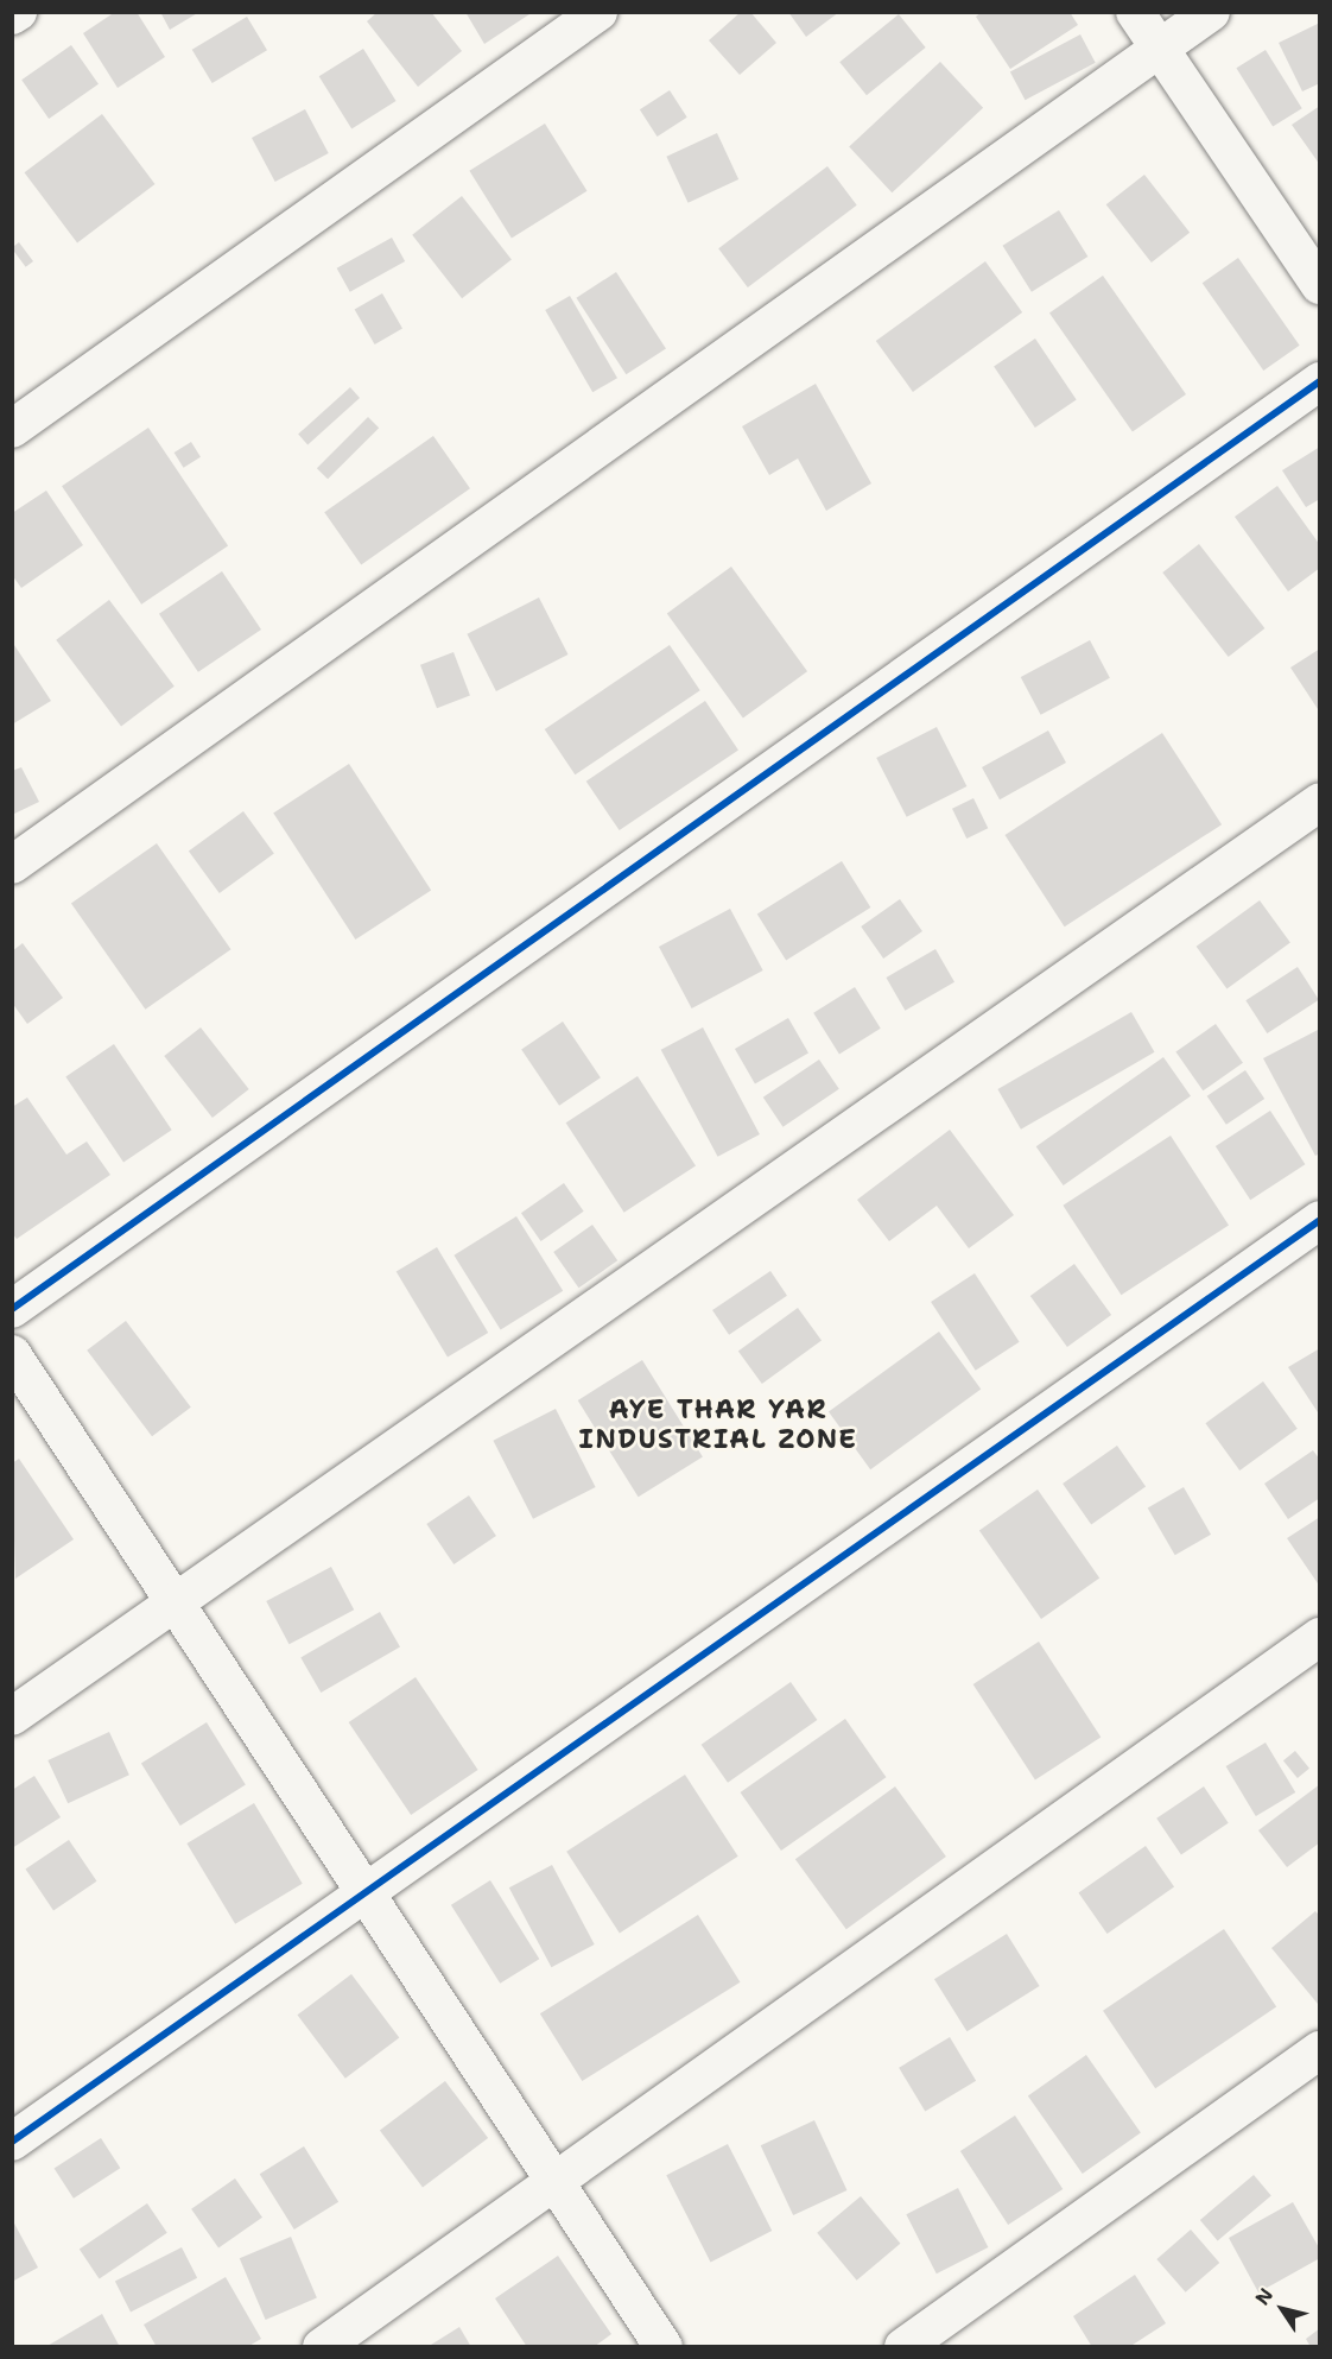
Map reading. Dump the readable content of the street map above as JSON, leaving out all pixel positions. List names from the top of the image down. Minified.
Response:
{"districts":["AYE THAR YAR INDUSTRIAL ZONE"],"north":"top left"}
